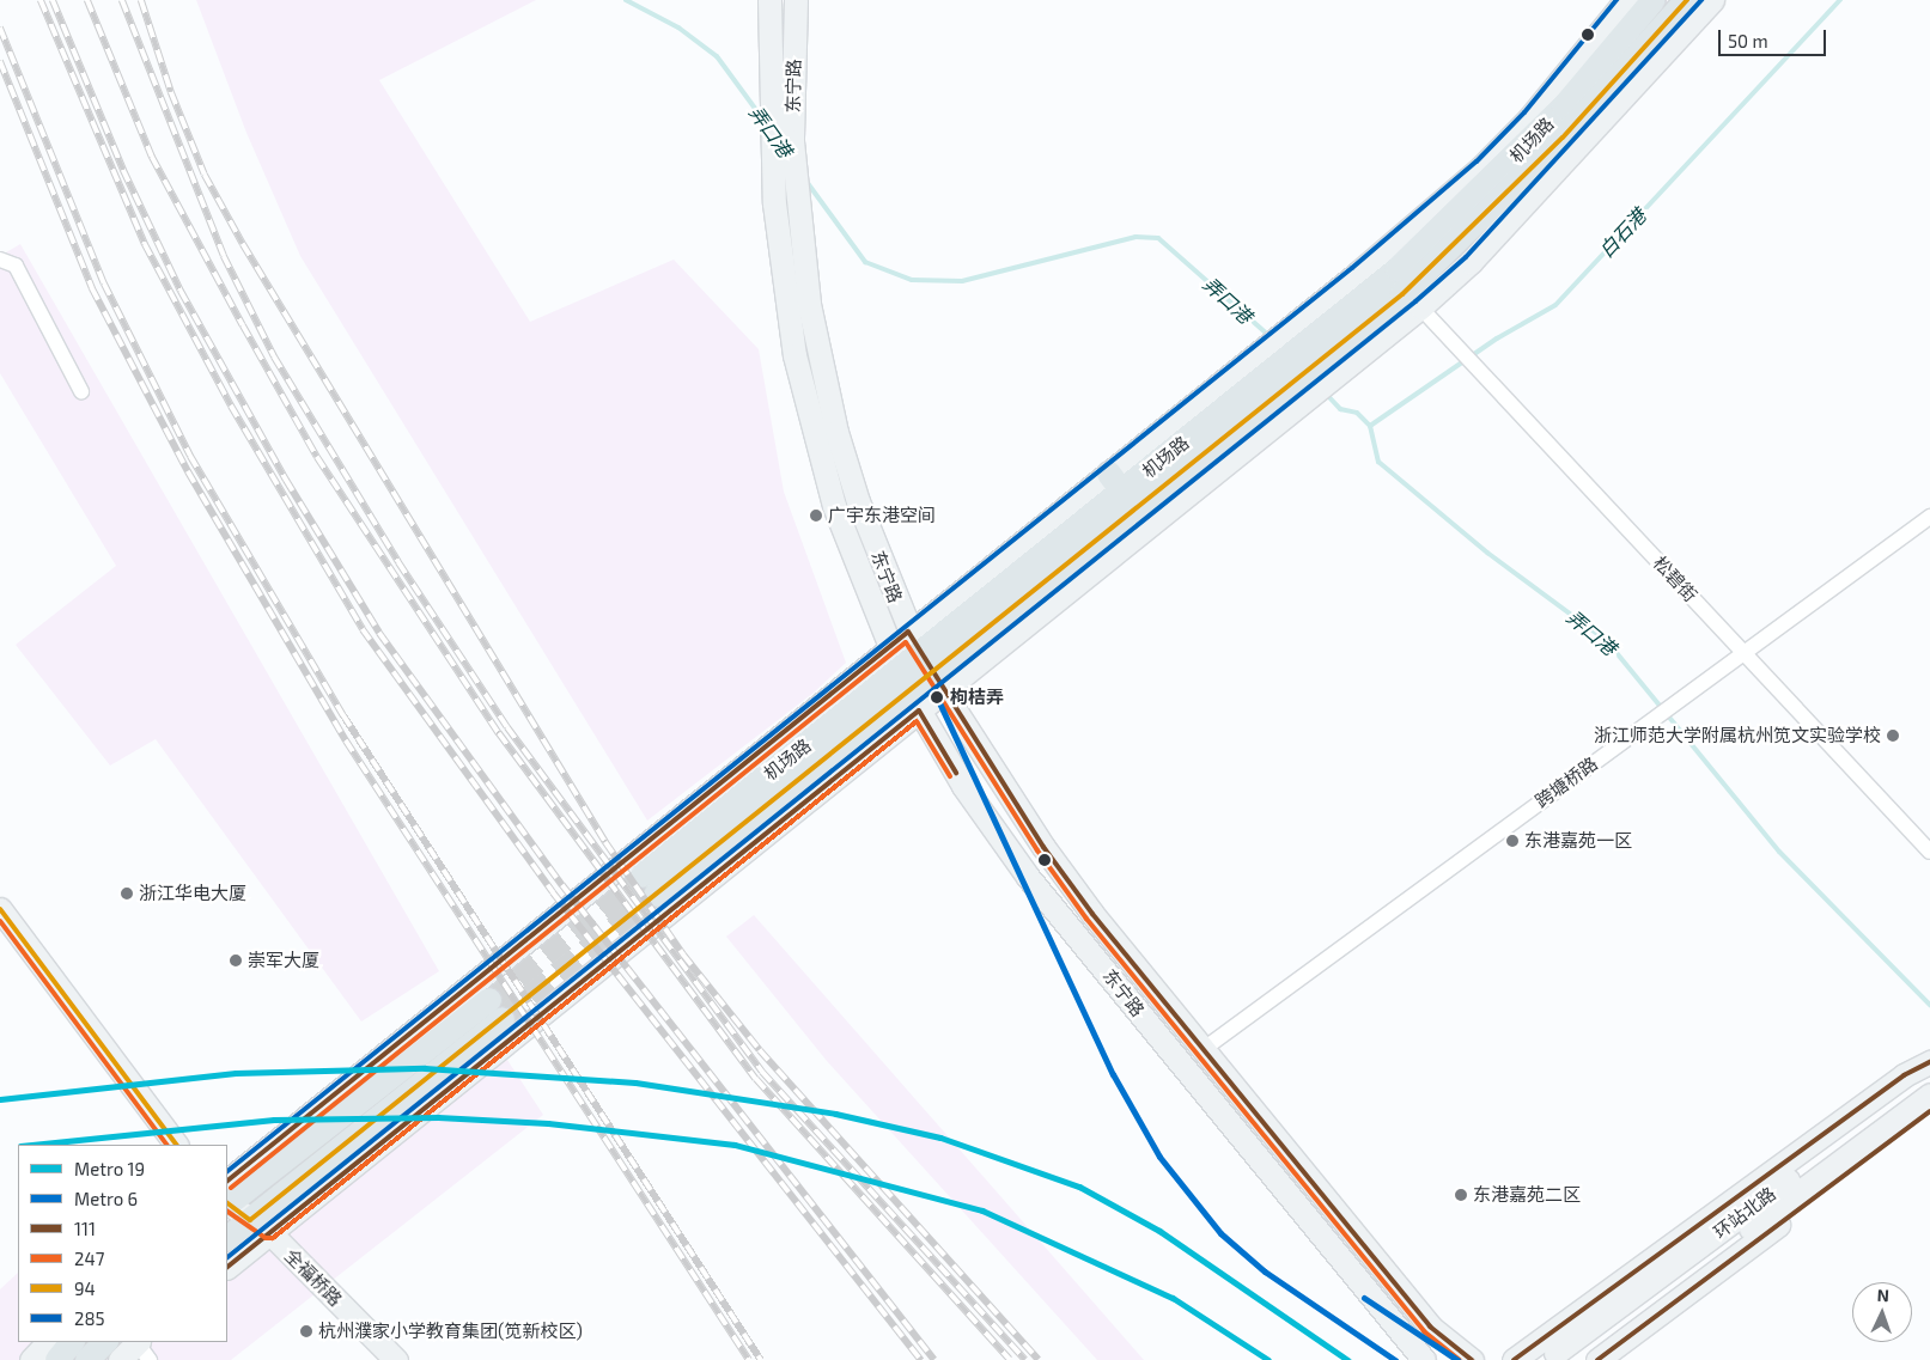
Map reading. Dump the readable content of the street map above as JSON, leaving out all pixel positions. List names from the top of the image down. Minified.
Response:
{"streets":{"main road":["东宁路","机场路","环站北路","全福桥路"],"street":["松碧街","跨塘桥路"]},"crossings":[["东宁路","机场路"],["东宁路","跨塘桥路"],["机场路","松碧街"],["机场路","全福桥路"],["松碧街","跨塘桥路"]],"water":["弄口港","白石港"],"places":["广宇东港空间","枸桔弄","浙江师范大学附属杭州笕文实验学校","东港嘉苑一区","浙江华电大厦","崇军大厦","东港嘉苑二区","杭州濮家小学教育集团(笕新校区)"],"lines":["transit line 94","transit line 285","transit line 111","transit line 247","metro line 6","metro line 19"],"legend":["Metro 19","Metro 6","111","247","94","285"],"scale_bar":"50 m","north":"top"}
